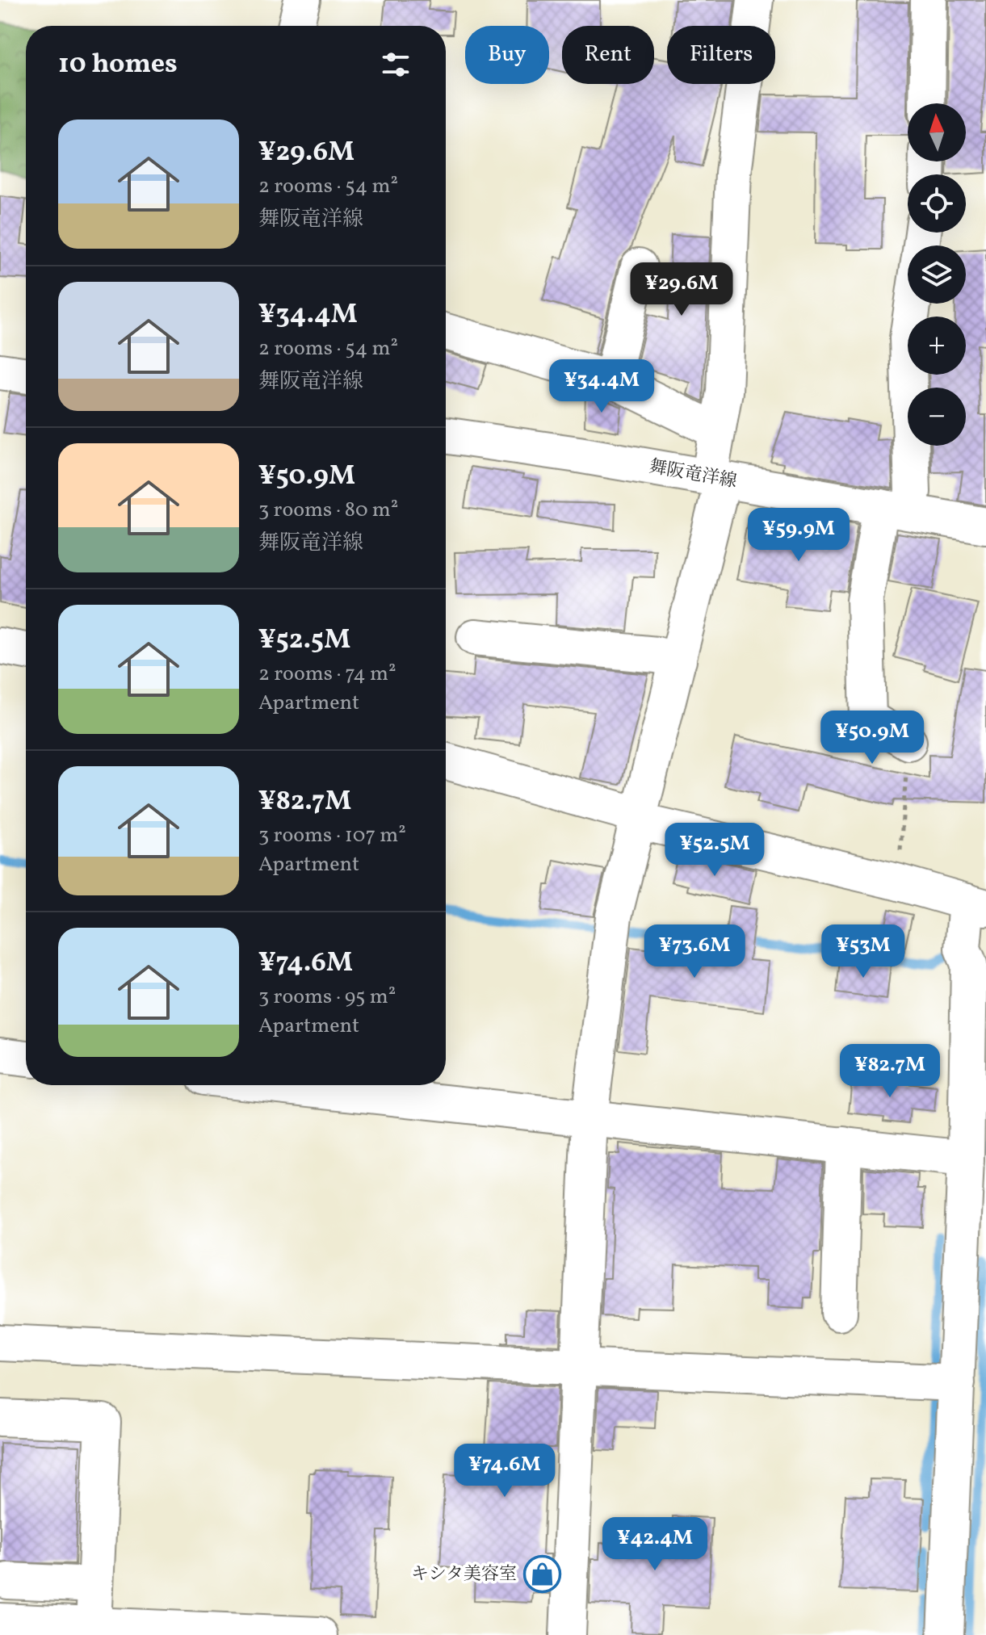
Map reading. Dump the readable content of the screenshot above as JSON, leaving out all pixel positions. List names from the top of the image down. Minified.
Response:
{"streets":{"street":["舞阪竜洋線"]},"places":{"shop":["キシタ美容室"]},"north":"top","page":{"chip":["Buy","Rent","Filters"],"heading":"10 homes","map_buttons":["+","−"],"list":[{"name":"¥29.6M","note":"2 rooms · 54 m² · 舞阪竜洋線"},{"name":"¥34.4M","note":"2 rooms · 54 m² · 舞阪竜洋線"},{"name":"¥50.9M","note":"3 rooms · 80 m² · 舞阪竜洋線"},{"name":"¥52.5M","note":"2 rooms · 74 m² · Apartment"},{"name":"¥82.7M","note":"3 rooms · 107 m² · Apartment"},{"name":"¥74.6M","note":"3 rooms · 95 m² · Apartment"}],"price":["¥29.6M","¥34.4M","¥59.9M","¥50.9M","¥52.5M","¥73.6M","¥53M","¥82.7M","¥74.6M","¥42.4M"]}}
